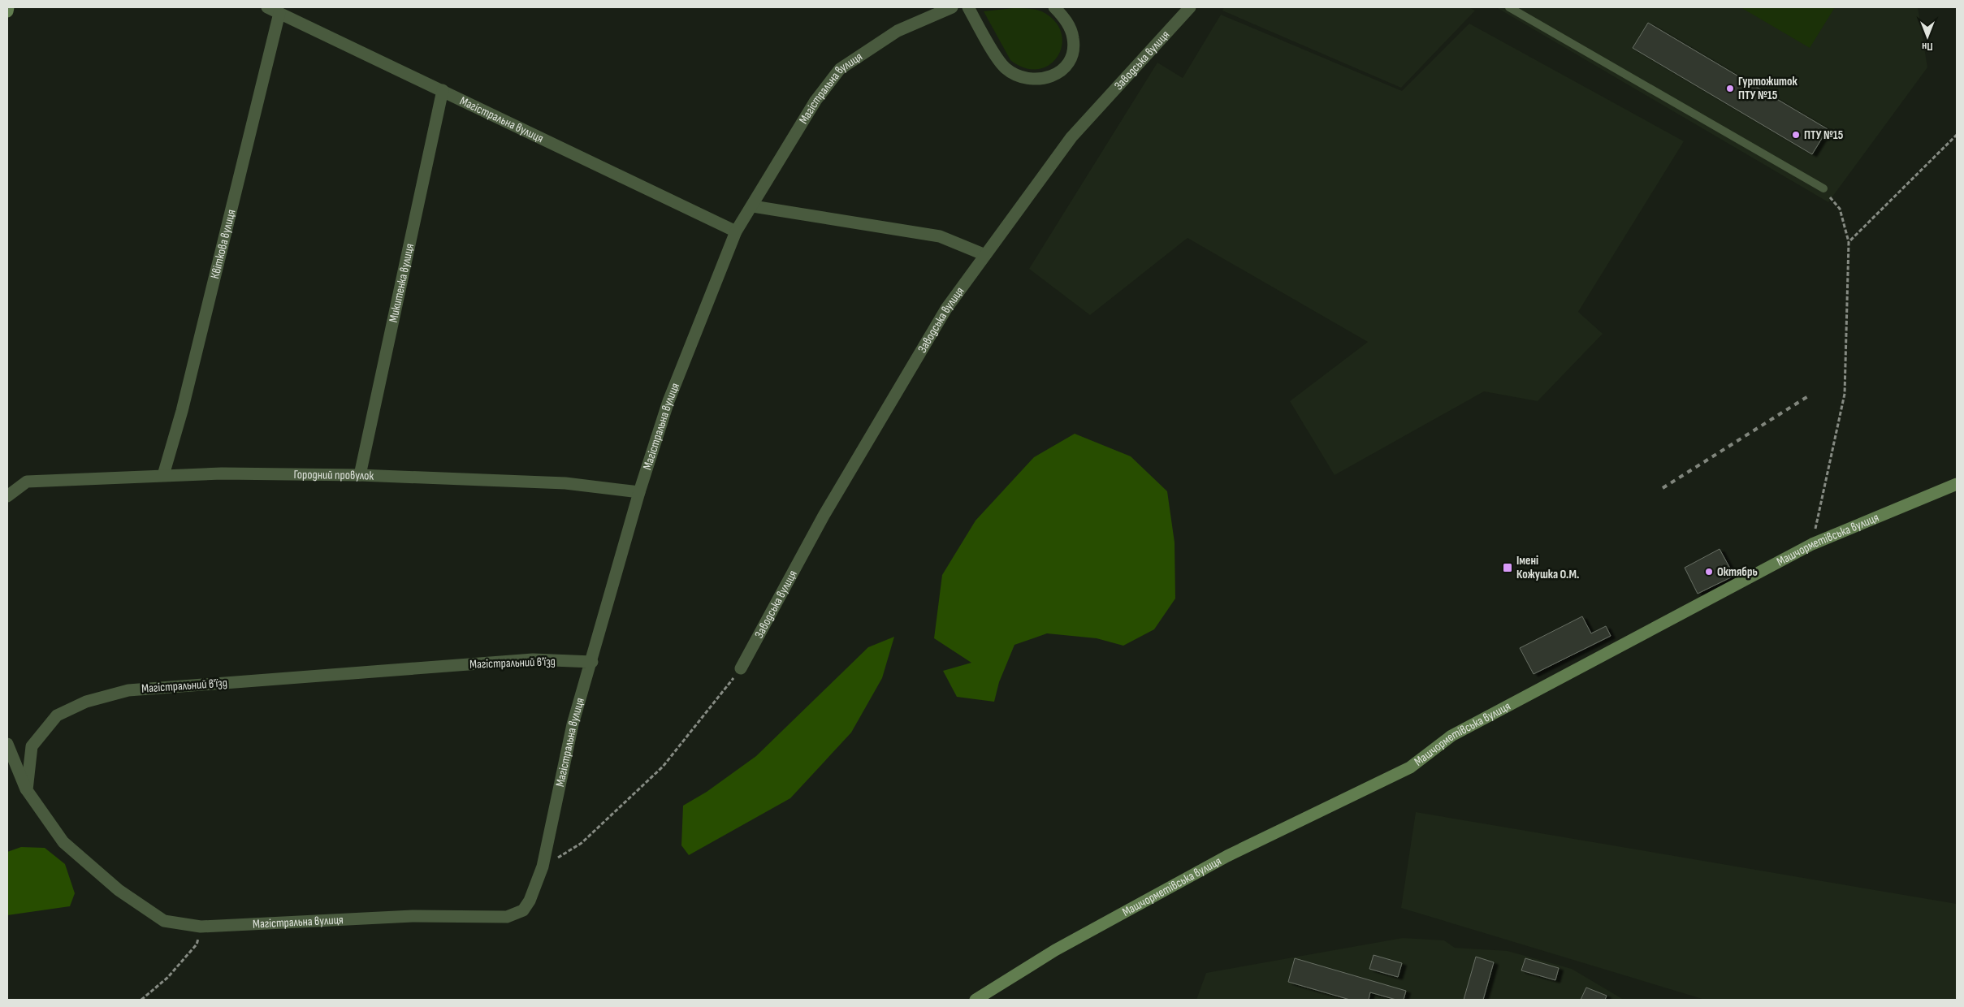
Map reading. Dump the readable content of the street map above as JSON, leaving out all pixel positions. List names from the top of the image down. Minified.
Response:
{"streets":{"street":["Заводська вулиця","Магістральна вулиця","Квіткова вулиця","Микитенка вулиця","Городний провулок","Машчорметівська вулиця","Магістральний в'їзд"]},"crossings":[["Магістральна вулиця","Квіткова вулиця"],["Магістральна вулиця","Микитенка вулиця"],["Магістральна вулиця","Городний провулок"],["Магістральна вулиця","Магістральний в'їзд"],["Квіткова вулиця","Городний провулок"],["Микитенка вулиця","Городний провулок"]],"places":{"other":["Гуртожиток ПТУ №15","ПТУ №15","Октябрь"],"transit":["Імені Кожушка О.М."]},"north":"bottom"}
